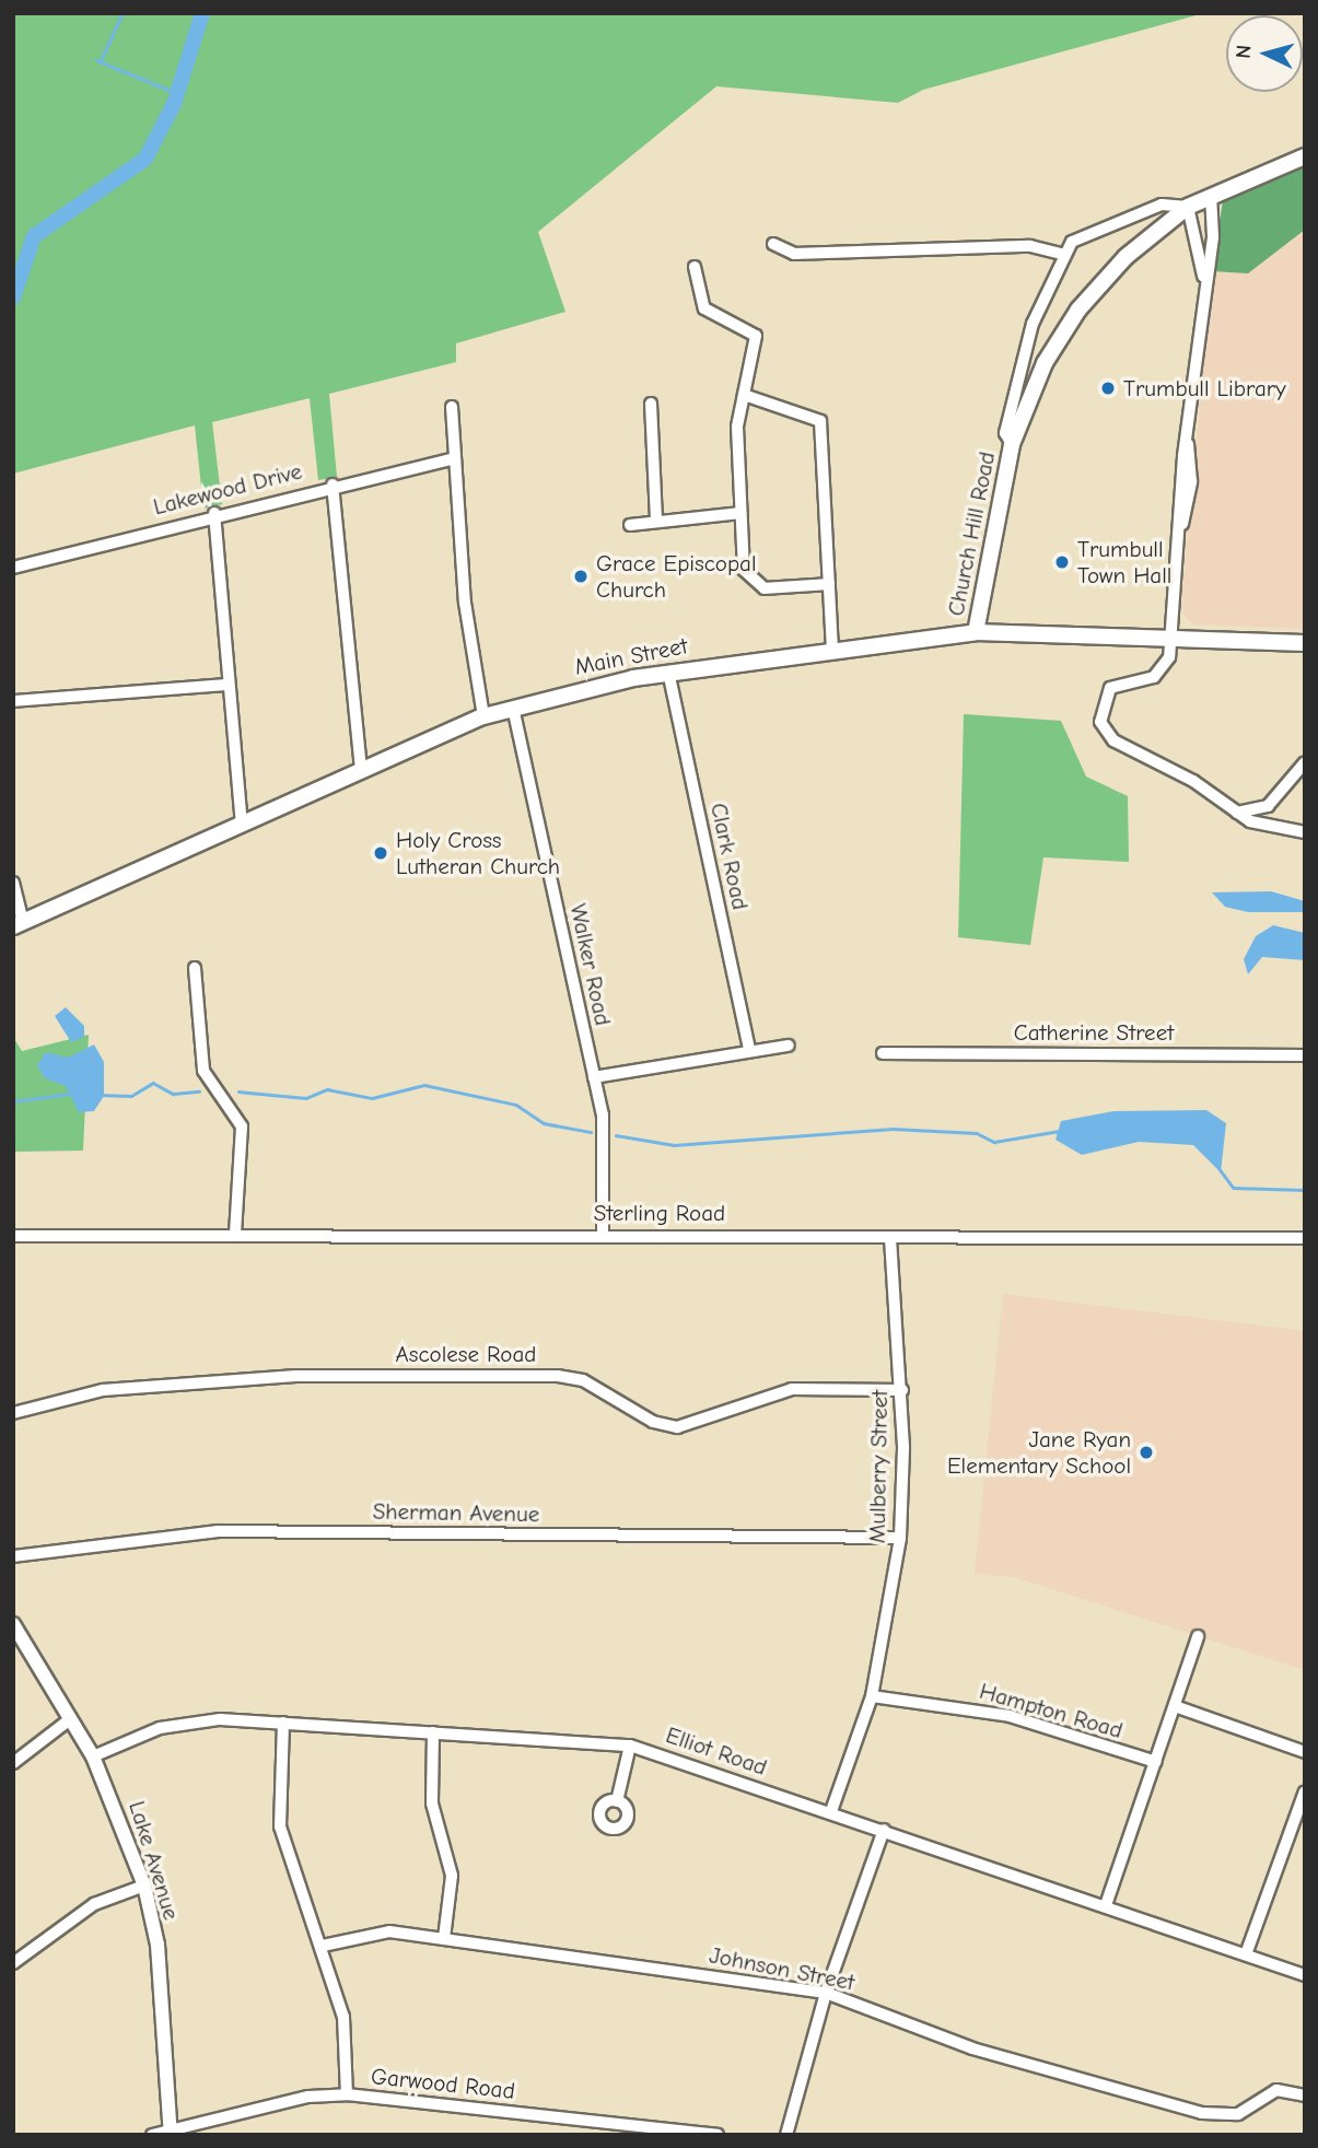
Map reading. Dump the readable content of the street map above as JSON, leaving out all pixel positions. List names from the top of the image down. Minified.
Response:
{"streets":{"main road":["Church Hill Road","Main Street"],"street":["Lakewood Drive","Clark Road","Walker Road","Catherine Street","Sterling Road","Ascolese Road","Mulberry Street","Sherman Avenue","Hampton Road","Elliot Road","Lake Avenue","Johnson Street","Garwood Road"]},"crossings":[["Church Hill Road","Main Street"],["Main Street","Clark Road"],["Main Street","Walker Road"],["Walker Road","Sterling Road"],["Sterling Road","Mulberry Street"],["Ascolese Road","Mulberry Street"],["Mulberry Street","Sherman Avenue"],["Mulberry Street","Hampton Road"],["Elliot Road","Lake Avenue"],["Lake Avenue","Garwood Road"]],"places":["Trumbull Library","Trumbull Town Hall","Grace Episcopal Church","Holy Cross Lutheran Church","Jane Ryan Elementary School"],"north":"left"}
